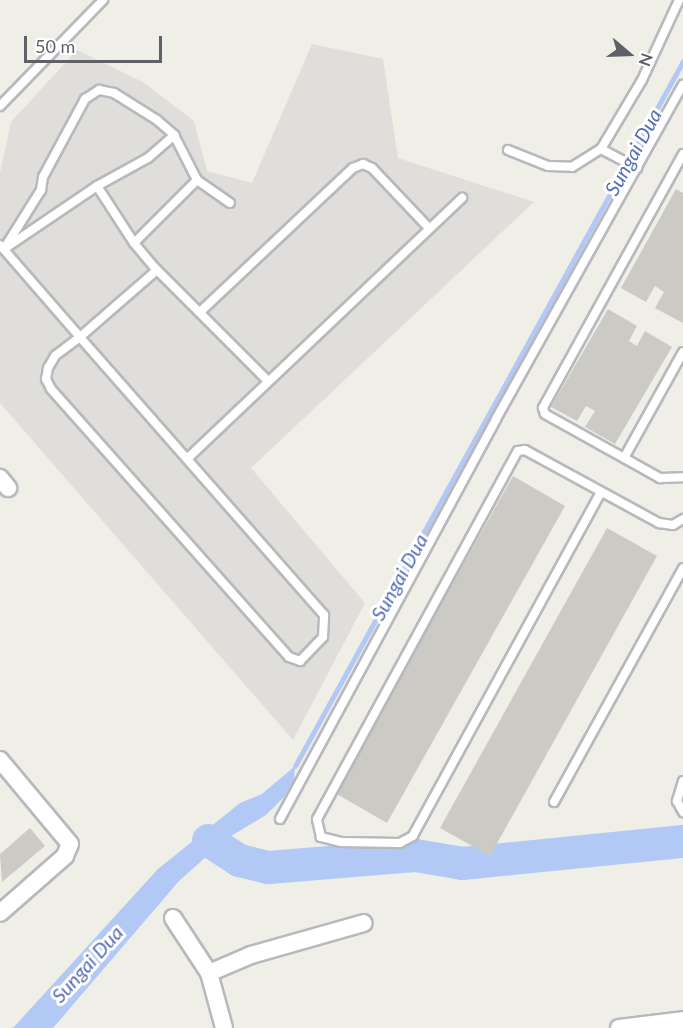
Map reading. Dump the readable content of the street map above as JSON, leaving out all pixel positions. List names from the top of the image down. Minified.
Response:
{"water":["Sungai Dua"],"scale_bar":"50 m","north":"right"}
